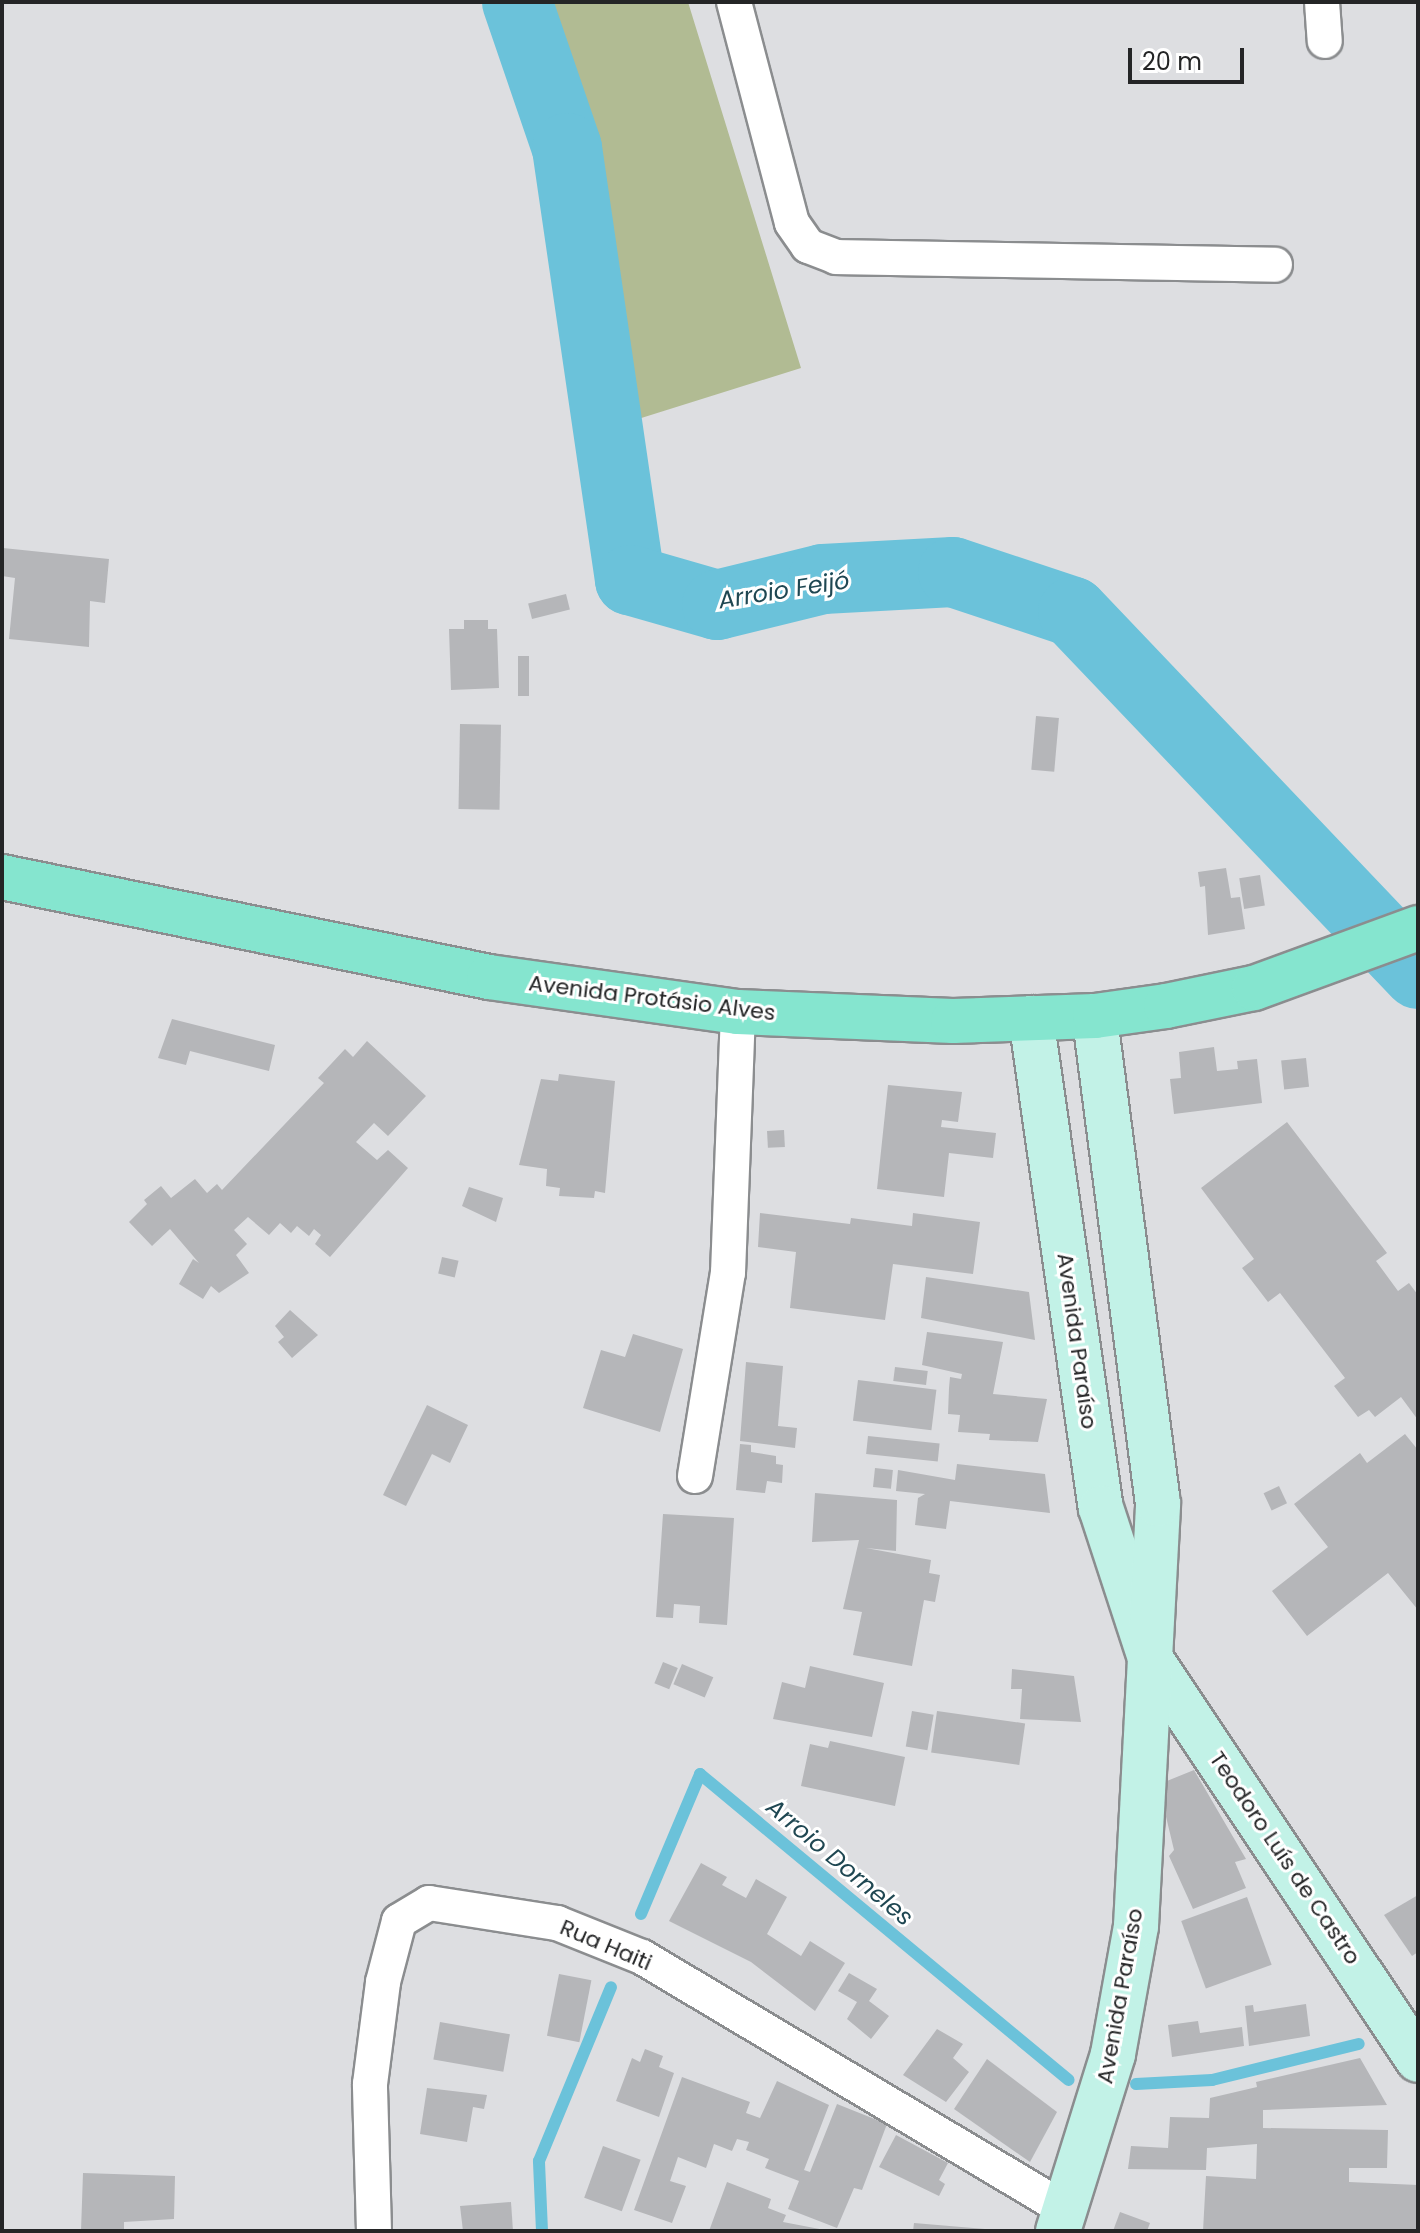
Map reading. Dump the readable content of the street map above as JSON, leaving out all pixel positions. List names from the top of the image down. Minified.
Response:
{"streets":{"main road":["Avenida Protásio Alves","Avenida Paraíso","Teodoro Luís de Castro"],"street":["Rua Haiti"]},"crossings":[["Avenida Protásio Alves","Avenida Paraíso"],["Avenida Paraíso","Teodoro Luís de Castro"],["Avenida Paraíso","Rua Haiti"]],"water":["Arroio Feijó","Arroio Dorneles"],"scale_bar":"20 m"}
